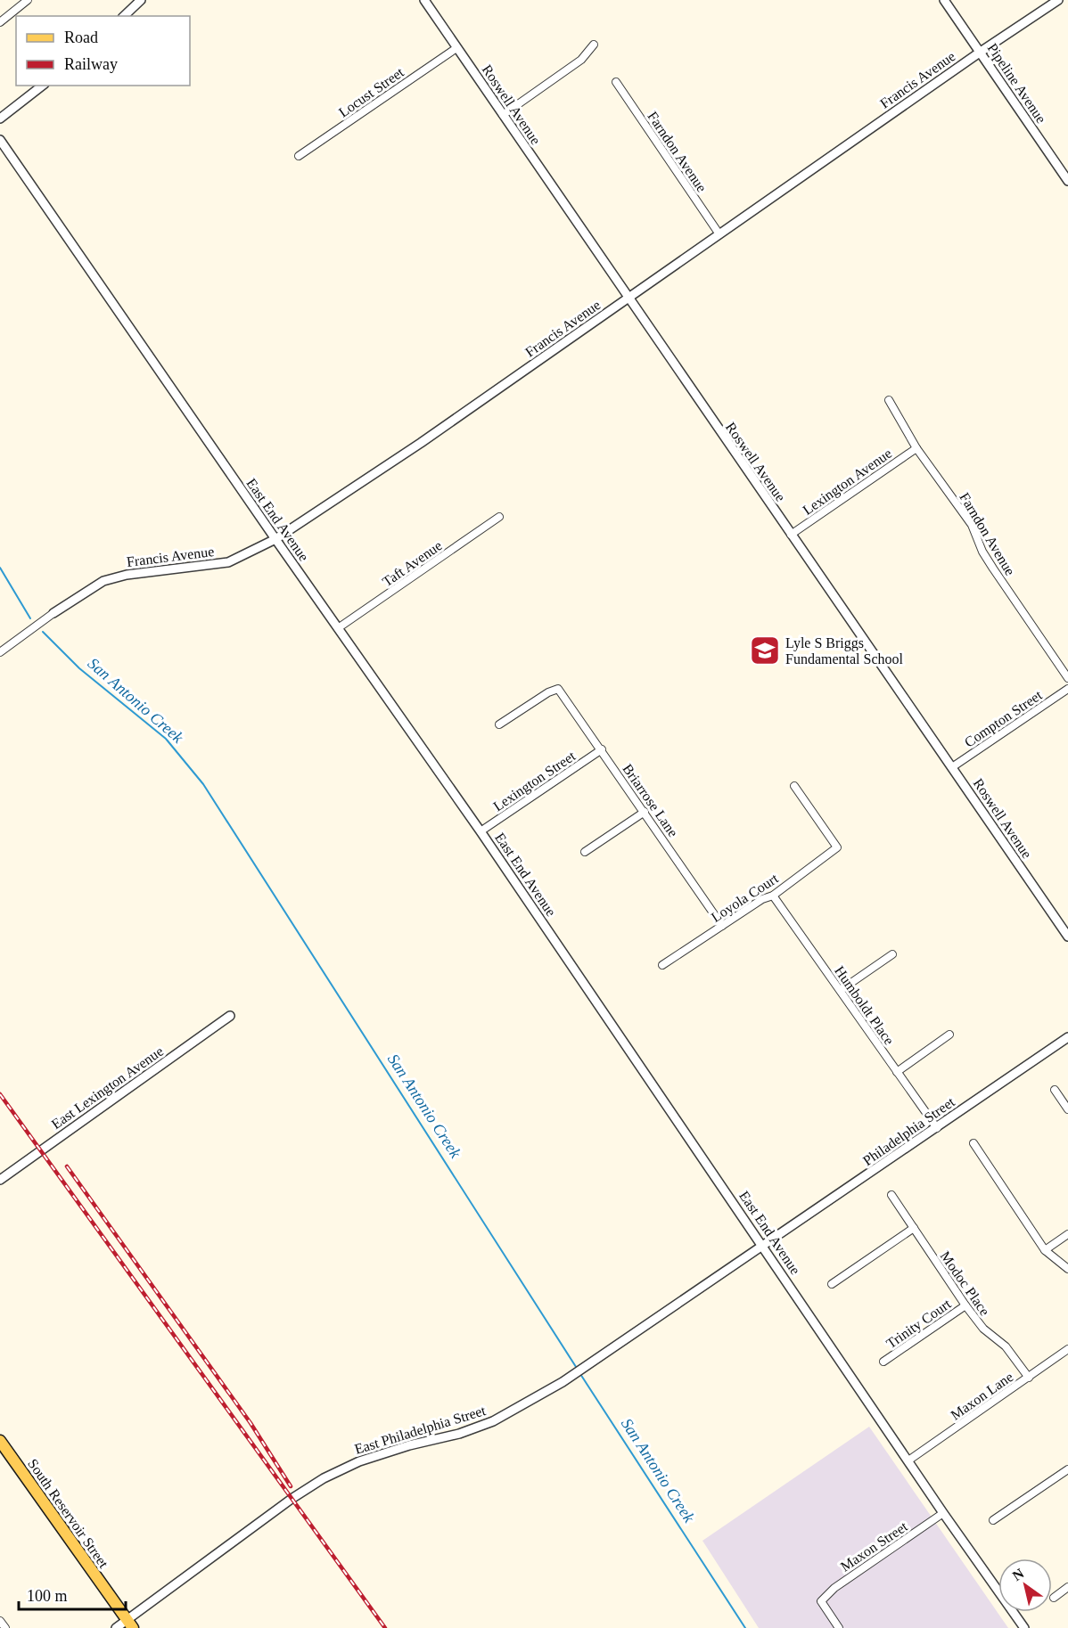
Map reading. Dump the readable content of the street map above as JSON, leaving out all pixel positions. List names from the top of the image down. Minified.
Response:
{"streets":{"main road":["South Reservoir Street"],"street":["Francis Avenue","Pipeline Avenue","Locust Street","Roswell Avenue","Farndon Avenue","Lexington Avenue","East End Avenue","Taft Avenue","Compton Street","Lexington Street","Briarrose Lane","Loyola Court","Humboldt Place","East Lexington Avenue","Philadelphia Street","Modoc Place","Trinity Court","Maxon Lane","East Philadelphia Street","Maxon Street"]},"crossings":[["Francis Avenue","Pipeline Avenue"],["Francis Avenue","Roswell Avenue"],["Francis Avenue","Farndon Avenue"],["Francis Avenue","East End Avenue"],["Locust Street","Roswell Avenue"],["Roswell Avenue","Lexington Avenue"],["Roswell Avenue","Compton Street"],["Farndon Avenue","Lexington Avenue"],["East End Avenue","Taft Avenue"],["East End Avenue","Lexington Street"],["East End Avenue","Philadelphia Street"],["East End Avenue","Maxon Lane"],["East End Avenue","East Philadelphia Street"],["East End Avenue","Maxon Street"],["Lexington Street","Briarrose Lane"],["Briarrose Lane","Loyola Court"],["Loyola Court","Humboldt Place"],["Humboldt Place","Philadelphia Street"],["Philadelphia Street","East Philadelphia Street"],["Modoc Place","Trinity Court"],["Modoc Place","Maxon Lane"],["East Philadelphia Street","South Reservoir Street"]],"water":["San Antonio Creek"],"places":{"school or university":["Lyle S Briggs Fundamental School"]},"legend":["Road","Railway"],"scale_bar":"100 m","north":"top left"}
